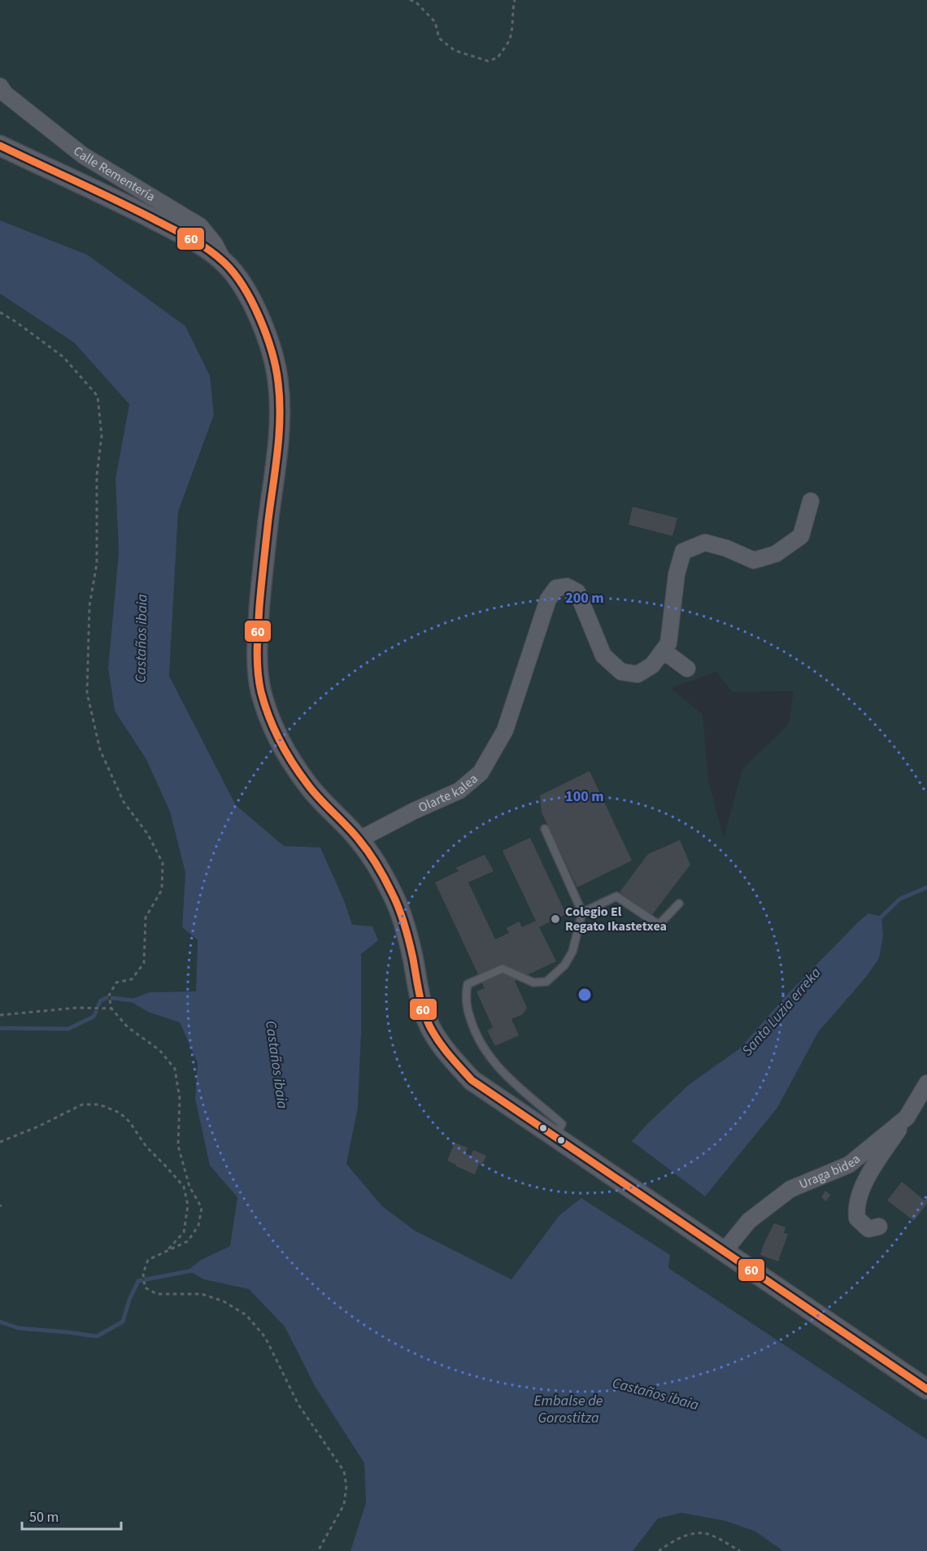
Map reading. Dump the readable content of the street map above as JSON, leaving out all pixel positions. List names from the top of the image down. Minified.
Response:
{"streets":{"street":["Calle Rementería","Olarte kalea","Uraga bidea"]},"water":["Castaños ibaia","Santa Luzia erreka","Embalse de Gorostitza"],"places":["Colegio El Regato Ikastetxea"],"lines":["transit line 60"],"scale_bar":"50 m","rings":["200 m","100 m"]}
